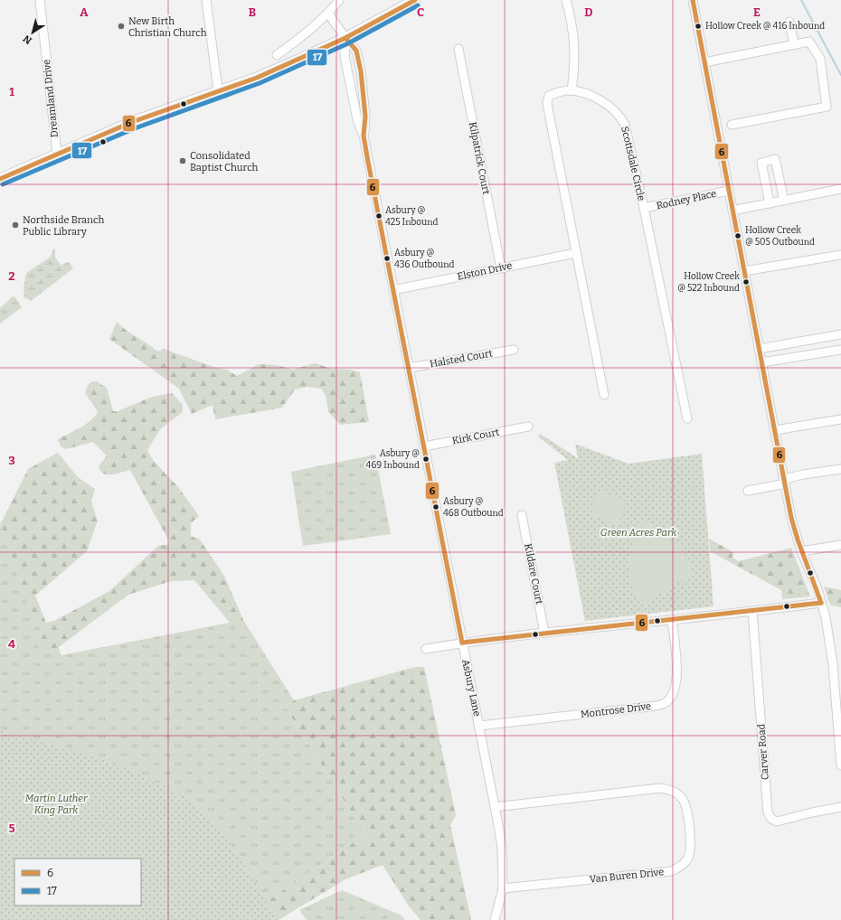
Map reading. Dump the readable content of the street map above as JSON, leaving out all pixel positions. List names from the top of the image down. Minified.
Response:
{"streets":{"street":["Dreamland Drive","Kilpatrick Court","Scottsdale Circle","Rodney Place","Elston Drive","Halsted Court","Kirk Court","Kildare Court","Asbury Lane","Montrose Drive","Carver Road","Van Buren Drive"]},"crossings":[["Kilpatrick Court","Elston Drive"],["Scottsdale Circle","Rodney Place"],["Scottsdale Circle","Elston Drive"],["Elston Drive","Asbury Lane"],["Halsted Court","Asbury Lane"],["Kirk Court","Asbury Lane"],["Asbury Lane","Montrose Drive"],["Asbury Lane","Van Buren Drive"]],"parks":["Green Acres Park","Martin Luther King Park"],"places":["New Birth Christian Church","Hollow Creek @ 416 Inbound","Consolidated Baptist Church","Asbury @ 425 Inbound","Northside Branch Public Library","Hollow Creek @ 505 Outbound","Asbury @ 436 Outbound","Hollow Creek @ 522 Inbound","Asbury @ 469 Inbound","Asbury @ 468 Outbound"],"lines":["transit line 6","transit line 17"],"legend":["6","17"],"north":"bottom left","grid":{"columns":["A","B","C","D","E"],"rows":["1","2","3","4","5"]}}
